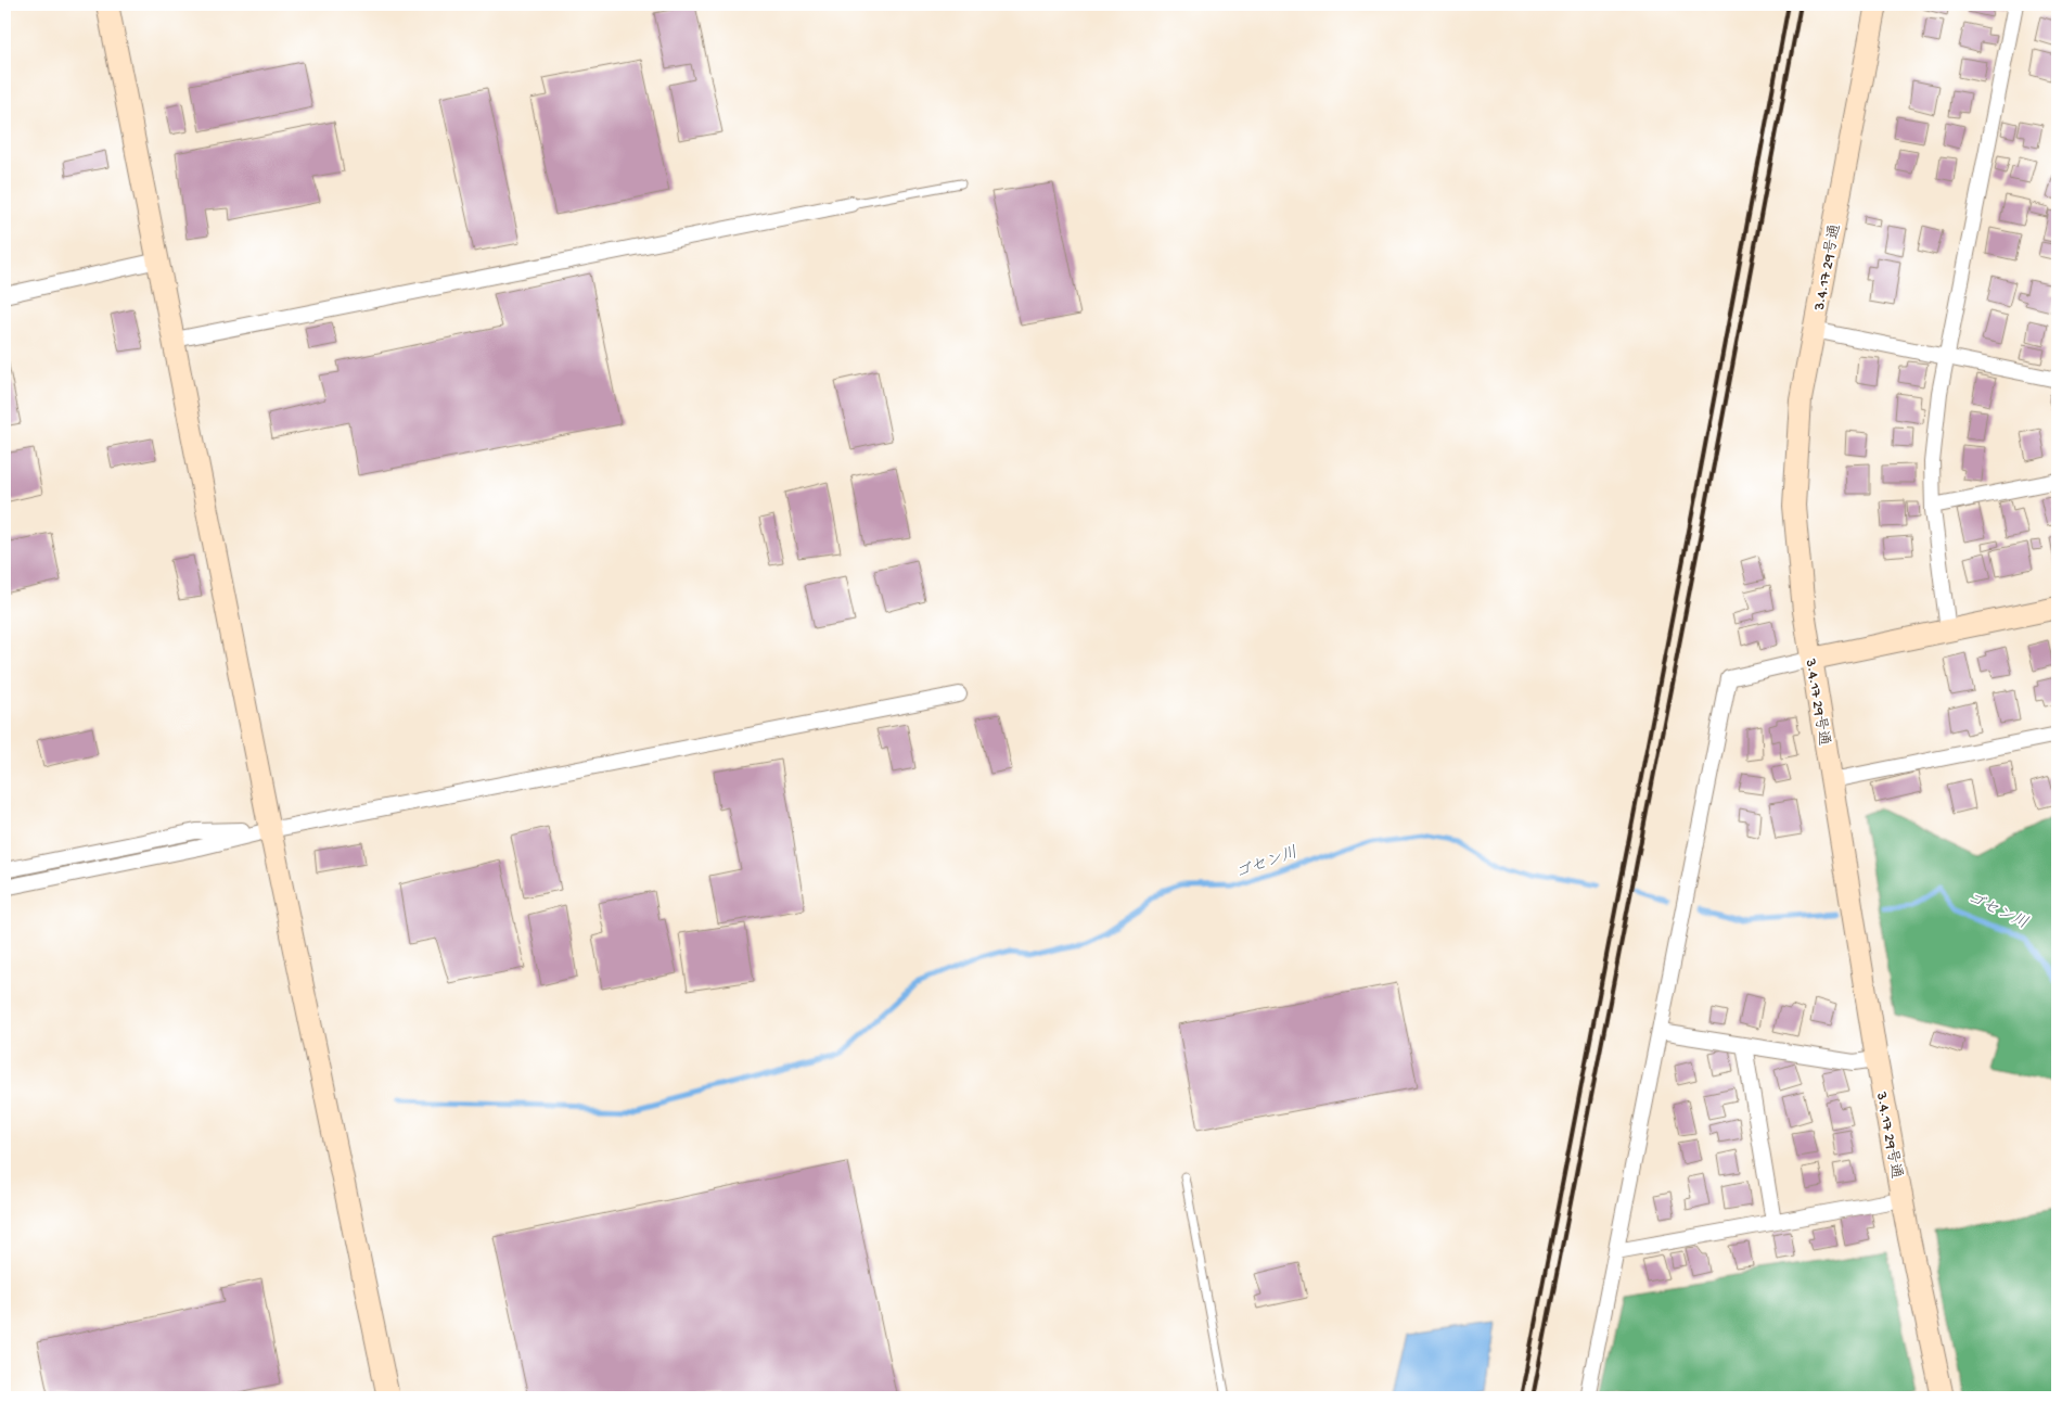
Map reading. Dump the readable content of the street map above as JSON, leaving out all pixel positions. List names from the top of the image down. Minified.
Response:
{"streets":{"street":["3.4.17 29号通"]},"water":["ゴセン川"]}
